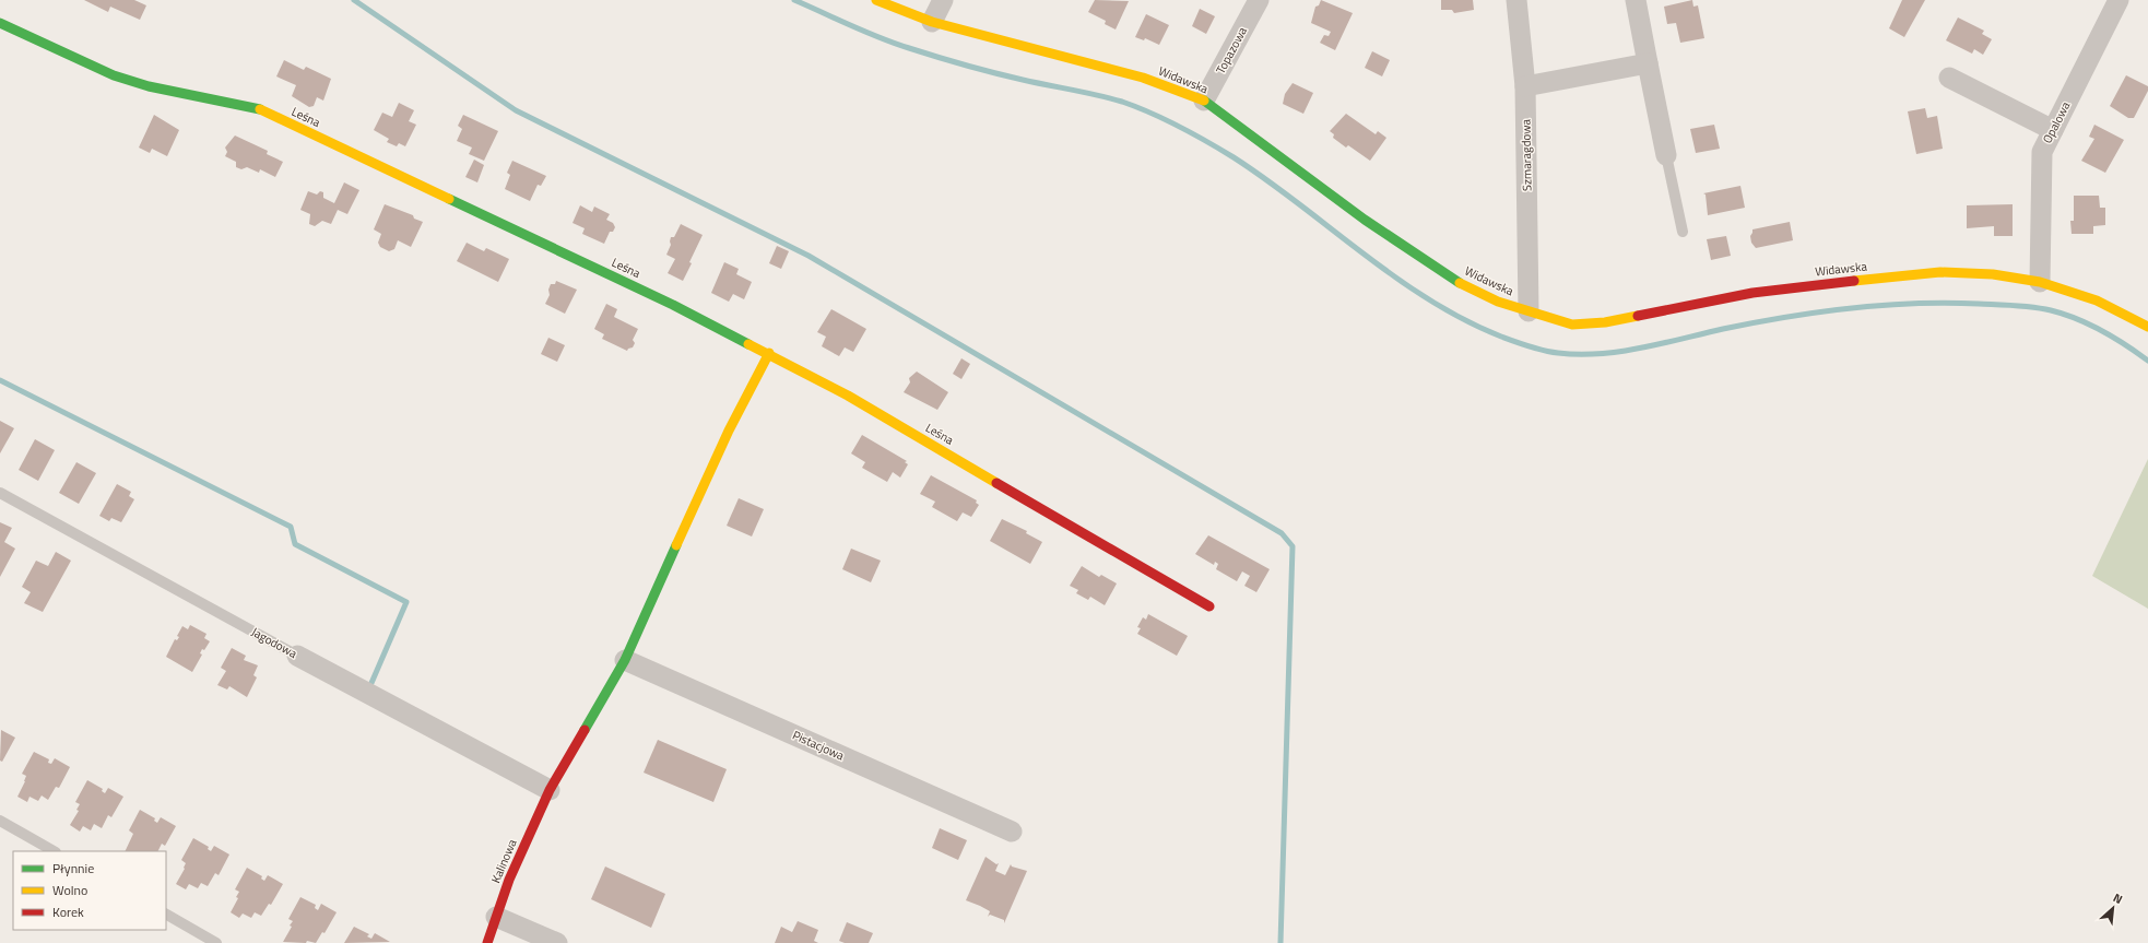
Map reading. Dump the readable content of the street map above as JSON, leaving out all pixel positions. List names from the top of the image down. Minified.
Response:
{"streets":{"street":["Topazowa","Widawska","Leśna","Opalowa","Szmaragdowa","Jagodowa","Pistacjowa","Kalinowa"]},"crossings":[["Topazowa","Widawska"],["Widawska","Opalowa"],["Widawska","Szmaragdowa"],["Leśna","Kalinowa"],["Jagodowa","Kalinowa"],["Pistacjowa","Kalinowa"]],"legend":["Płynnie","Wolno","Korek"],"north":"top right"}
